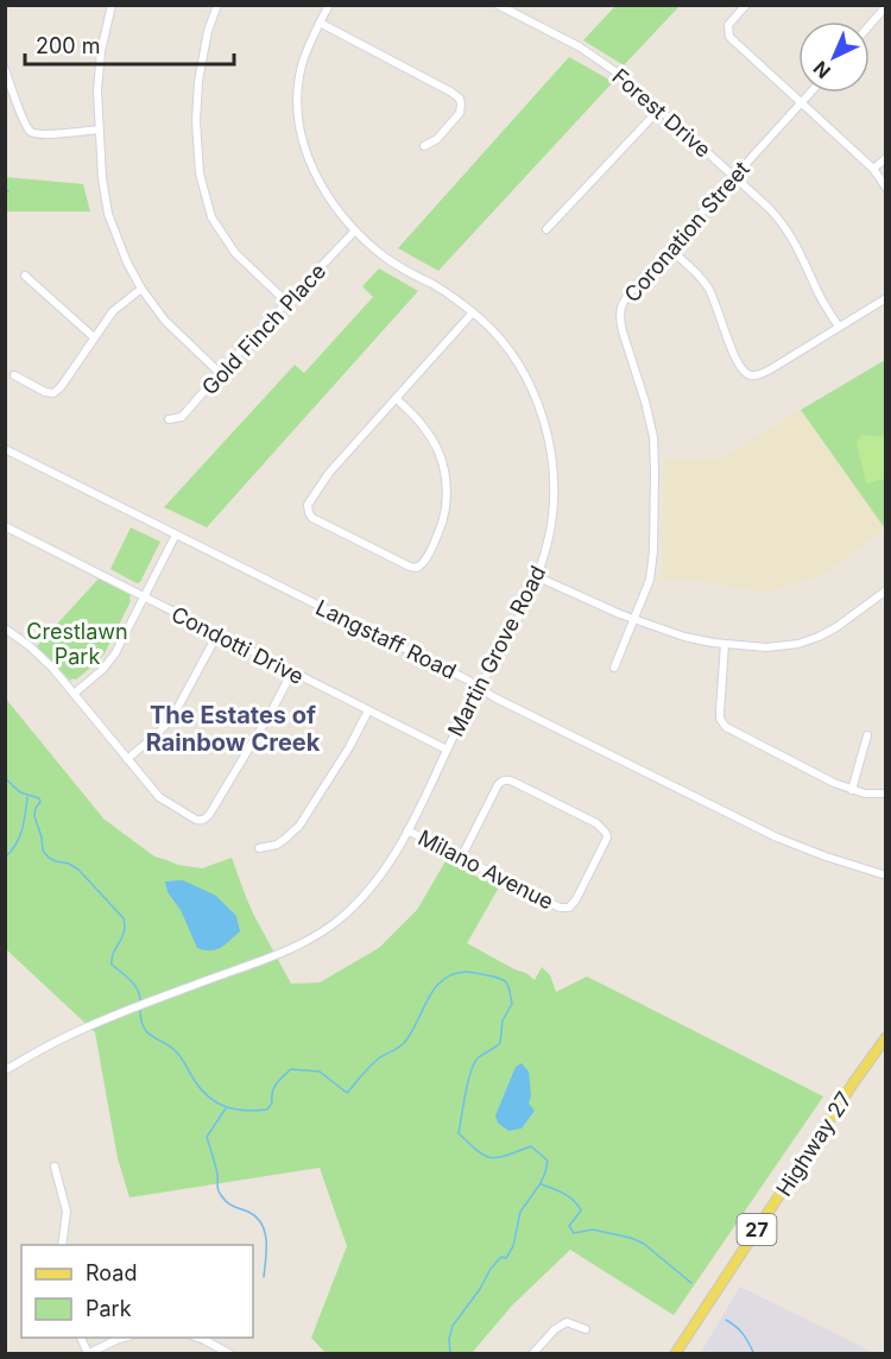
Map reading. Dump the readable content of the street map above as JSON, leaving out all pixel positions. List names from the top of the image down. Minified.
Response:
{"streets":{"main road":["Highway 27","27"],"street":["Forest Drive","Coronation Street","Gold Finch Place","Langstaff Road","Condotti Drive","Martin Grove Road","Milano Avenue"]},"crossings":[["Forest Drive","Coronation Street"],["Gold Finch Place","Martin Grove Road"],["Langstaff Road","Martin Grove Road"],["Condotti Drive","Martin Grove Road"],["Martin Grove Road","Milano Avenue"]],"districts":["The Estates of Rainbow Creek"],"parks":["Crestlawn Park"],"legend":["Road","Park"],"scale_bar":"200 m","north":"bottom left"}
